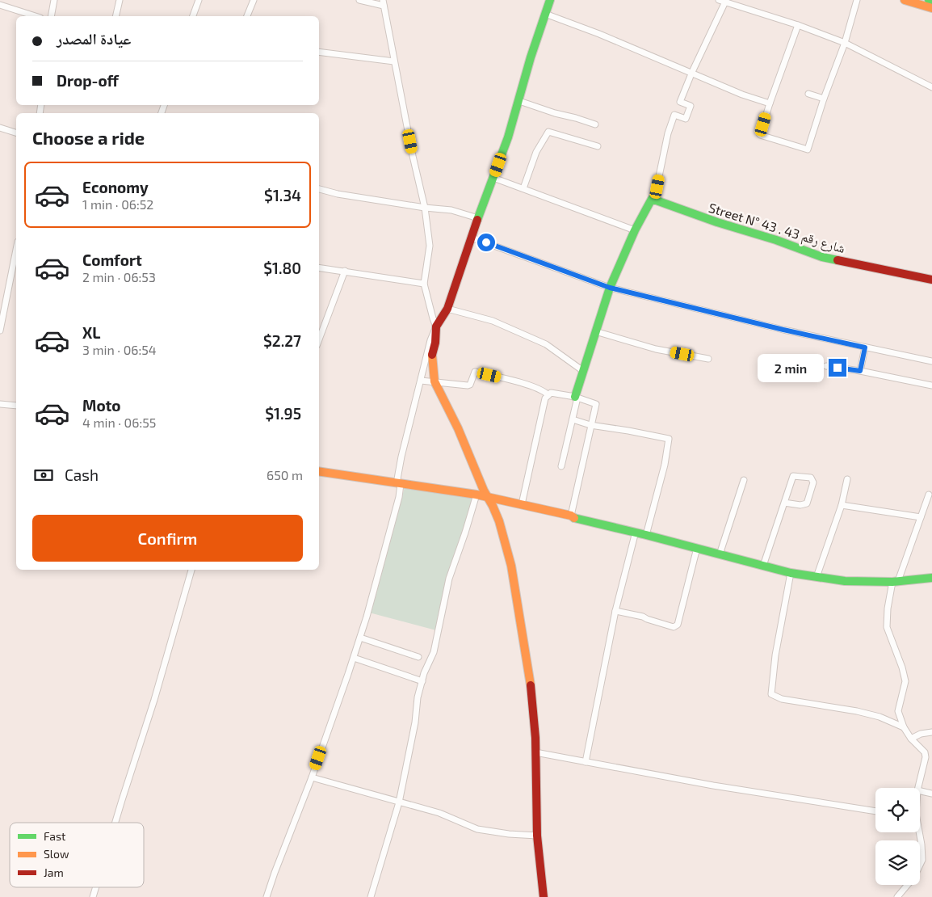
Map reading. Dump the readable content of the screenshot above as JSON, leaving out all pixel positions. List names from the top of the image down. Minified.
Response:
{"streets":{"main road":["Street N° 43 . شارع رقم 43"]},"legend":["Fast","Slow","Jam"],"page":{"banner":["عيادة المصدر","Drop-off"],"heading":"Choose a ride","list":[{"name":"Economy","note":"1 min · 06:52","value":"$1.34"},{"name":"Comfort","note":"2 min · 06:53","value":"$1.80"},{"name":"XL","note":"3 min · 06:54","value":"$2.27"},{"name":"Moto","note":"4 min · 06:55","value":"$1.95"}],"bubble":"2 min","pay":["Cash","650 m"],"buttons":"Confirm"}}
